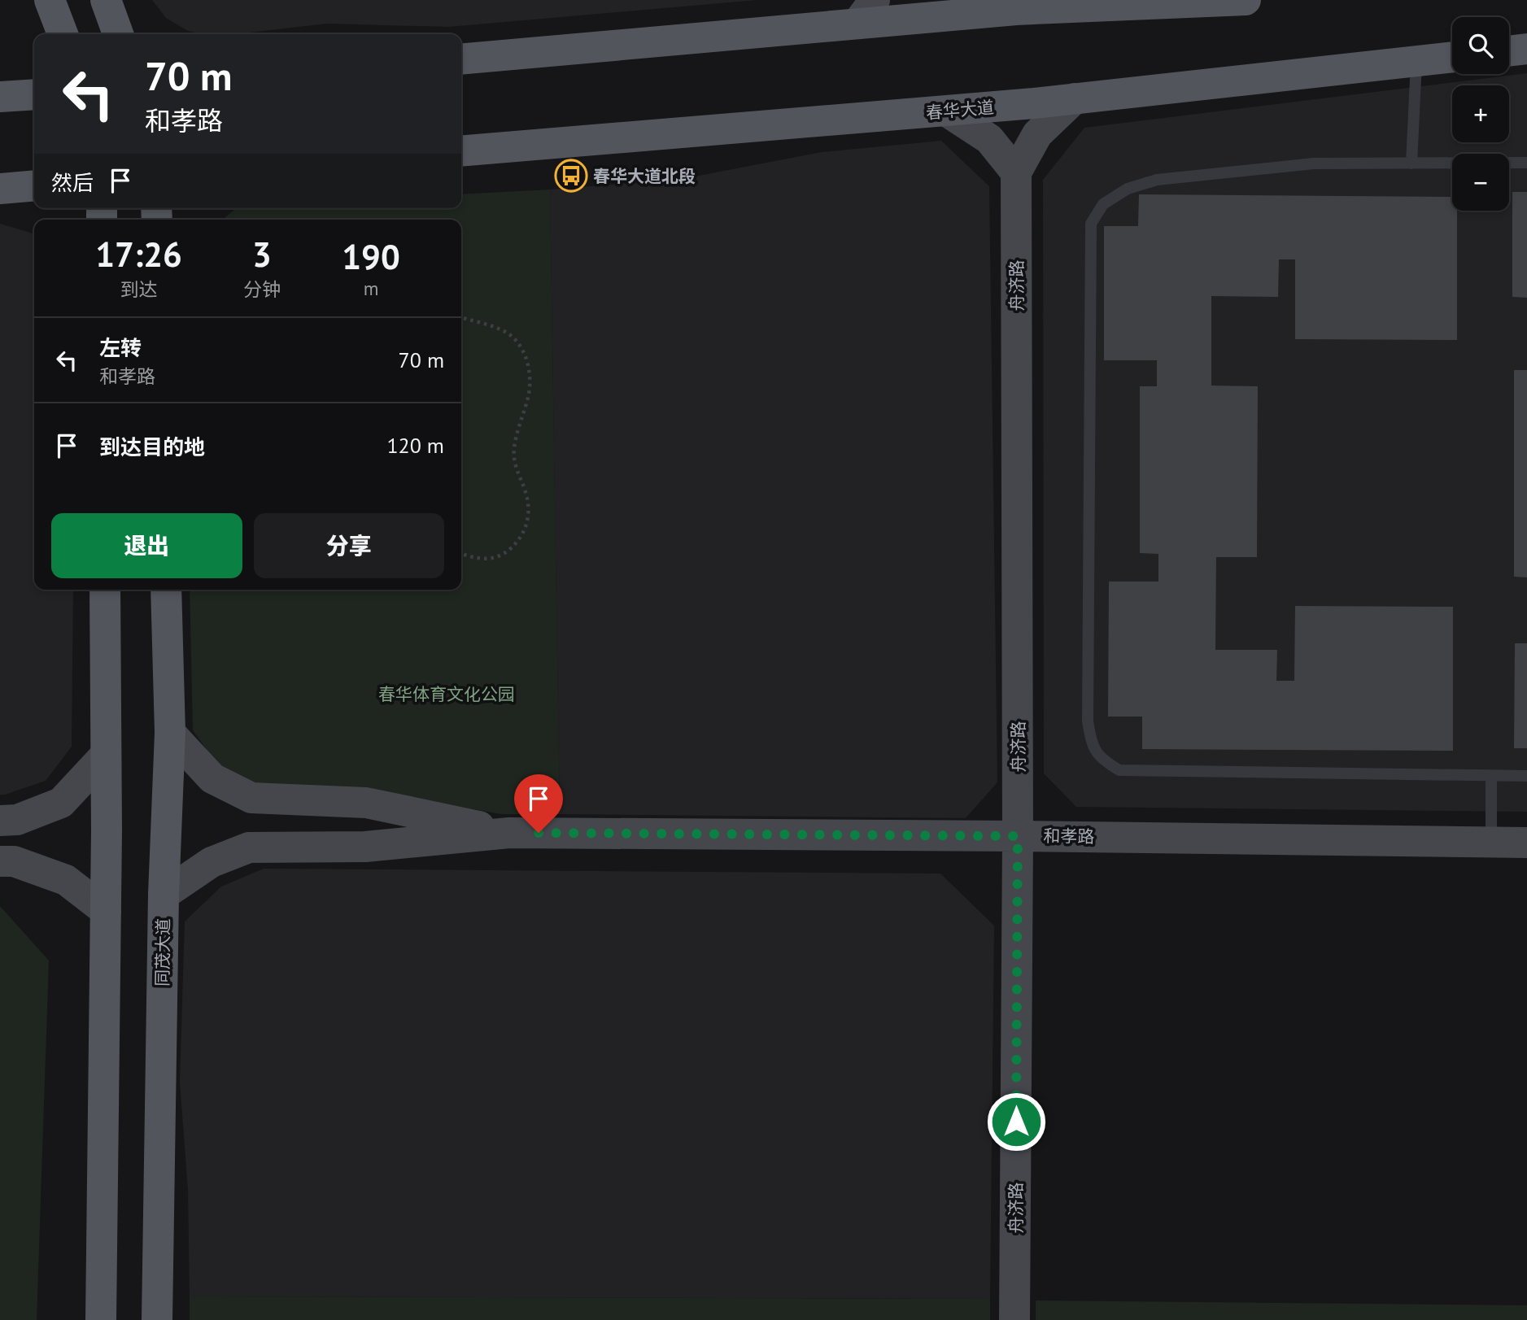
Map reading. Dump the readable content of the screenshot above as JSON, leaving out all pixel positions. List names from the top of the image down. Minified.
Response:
{"streets":{"main road":["春华大道","同茂大道"],"street":["舟济路","和孝路"]},"crossings":[["舟济路","和孝路"]],"parks":["春华体育文化公园"],"places":{"bus stop":["春华大道北段"]},"page":{"map_buttons":["+","−"],"turn":["70 m","和孝路"],"then":"然后","eta":["17:26","到达","3","分钟","190","m"],"list":[{"name":"左转","note":"和孝路","value":"70 m"},{"name":"到达目的地","value":"120 m"}],"buttons":["退出","分享"]}}
